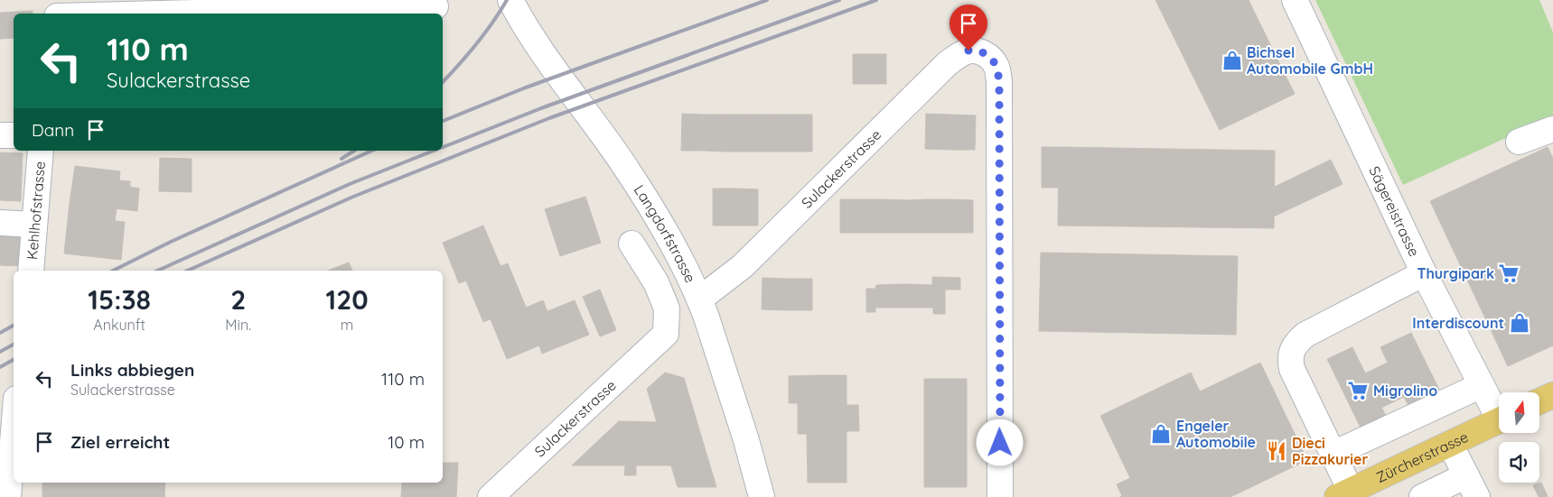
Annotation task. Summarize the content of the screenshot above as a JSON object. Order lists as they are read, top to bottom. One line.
{"streets":{"main road":["Zürcherstrasse"],"street":["Sulackerstrasse","Kehlhofstrasse","Sägereistrasse","Langdorfstrasse"]},"crossings":[["Sulackerstrasse","Langdorfstrasse"]],"places":{"shop":["Bichsel Automobile GmbH","Interdiscount","Engeler Automobile"],"supermarket":["Thurgipark","Migrolino"],"restaurant":["Dieci Pizzakurier"]},"north":"top","page":{"turn":["110 m","Sulackerstrasse"],"then":"Dann","eta":["15:38","Ankunft","2","Min.","120","m"],"list":[{"name":"Links abbiegen","note":"Sulackerstrasse","value":"110 m"},{"name":"Ziel erreicht","value":"10 m"}]}}
